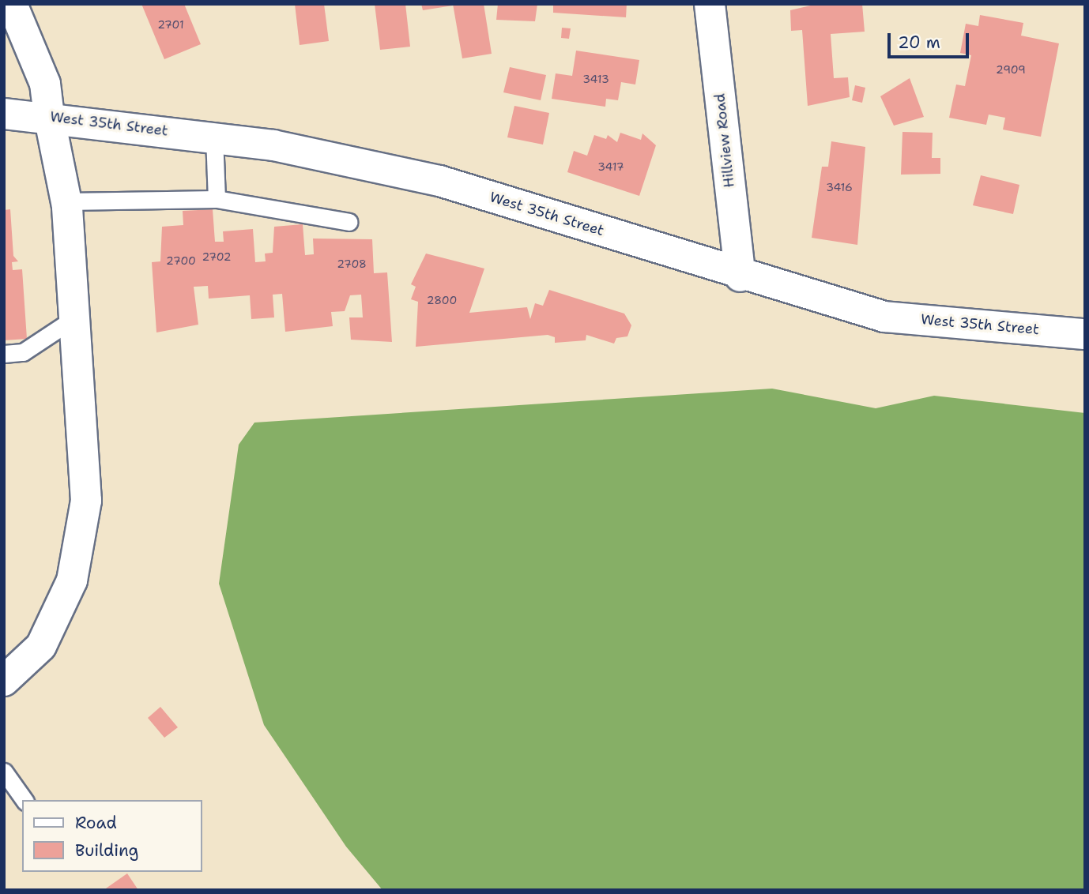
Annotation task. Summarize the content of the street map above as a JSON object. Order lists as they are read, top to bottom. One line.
{"streets":{"street":["West 35th Street","Hillview Road"]},"crossings":[["West 35th Street","Hillview Road"]],"house_numbers":["2701","2909","3413","3417","3416","2702","2700","2708","2800"],"legend":["Road","Building"],"scale_bar":"20 m"}
